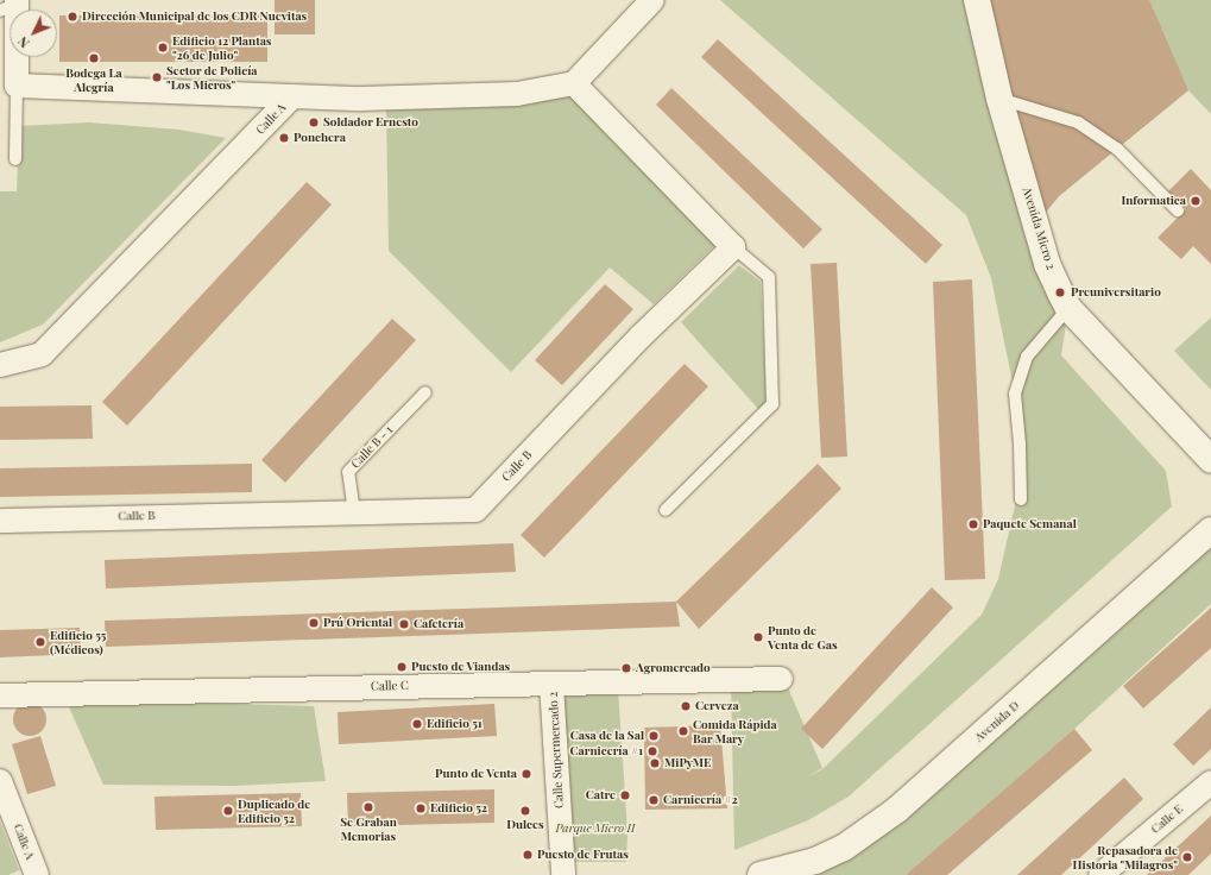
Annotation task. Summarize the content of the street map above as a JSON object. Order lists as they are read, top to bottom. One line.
{"streets":{"street":["Calle A","Avenida Micro 2","Calle B","Calle C","Avenida D","Calle Supermercado 2","Calle E"],"lane":["Calle B - 1"]},"crossings":[["Calle B - 1","Calle B"],["Calle C","Calle Supermercado 2"]],"parks":["Parque Micro II"],"places":["Dirección Municipal de los CDR Nuevitas","Edificio 12 Plantas \"26 de Julio\"","Bodega La Alegría","Sector de Policía \"Los Micros\"","Soldador Ernesto","Ponchera","Informatica","Preuniversitario","Paquete Semanal","Prú Oriental","Cafetería","Punto de Venta de Gas","Edificio 55 (Médicos)","Puesto de Viandas","Agromercado","Cerveza","Edificio 51","Comida Rápida Bar Mary","Casa de la Sal","Carnicería #1","MiPyME","Punto de Venta","Catre","Carnicería #2","Se Graban Memorias","Edificio 52","Duplicado de Edificio 52","Dulces","Puesto de Frutas","Repasadora de Historia \"Milagros\""],"north":"bottom left"}
